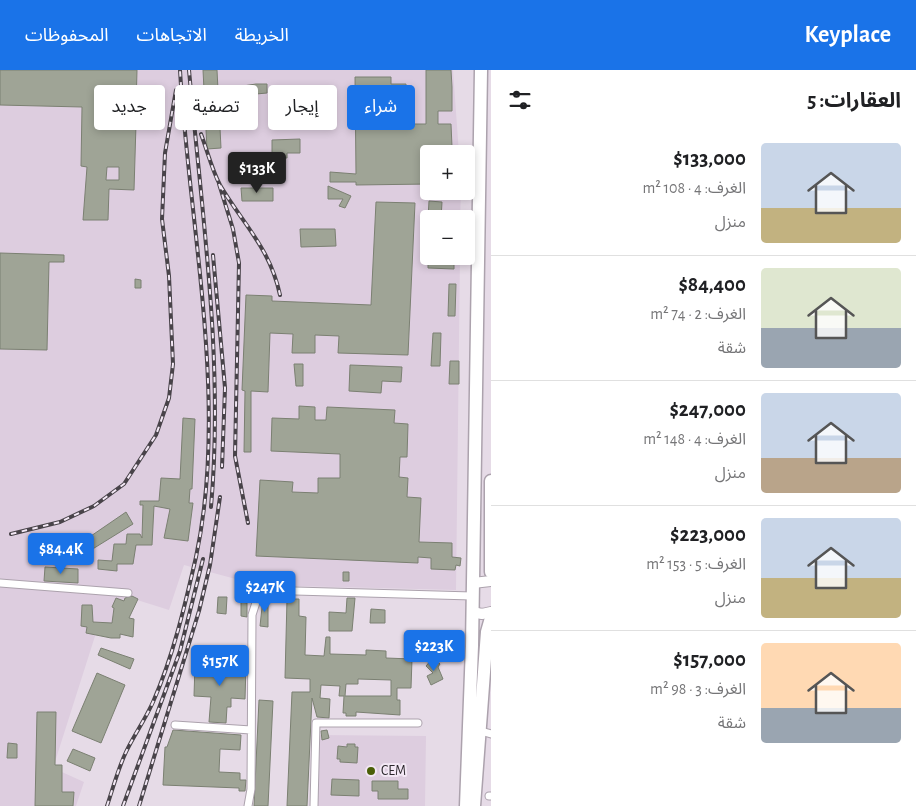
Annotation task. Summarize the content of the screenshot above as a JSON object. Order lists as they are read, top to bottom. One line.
{"places":["CEM"],"page":{"header":"Keyplace","nav":["الخريطة","الاتجاهات","المحفوظات"],"heading":"العقارات: 5","chip":["شراء","إيجار","تصفية","جديد"],"list":[{"name":"$133,000","note":"الغرف: 4 · 108 m² · منزل"},{"name":"$84,400","note":"الغرف: 2 · 74 m² · شقة"},{"name":"$247,000","note":"الغرف: 4 · 148 m² · منزل"},{"name":"$223,000","note":"الغرف: 5 · 153 m² · منزل"},{"name":"$157,000","note":"الغرف: 3 · 98 m² · شقة"}],"map_buttons":["+","−"],"price":["$133K","$84.4K","$247K","$223K","$157K"]}}
